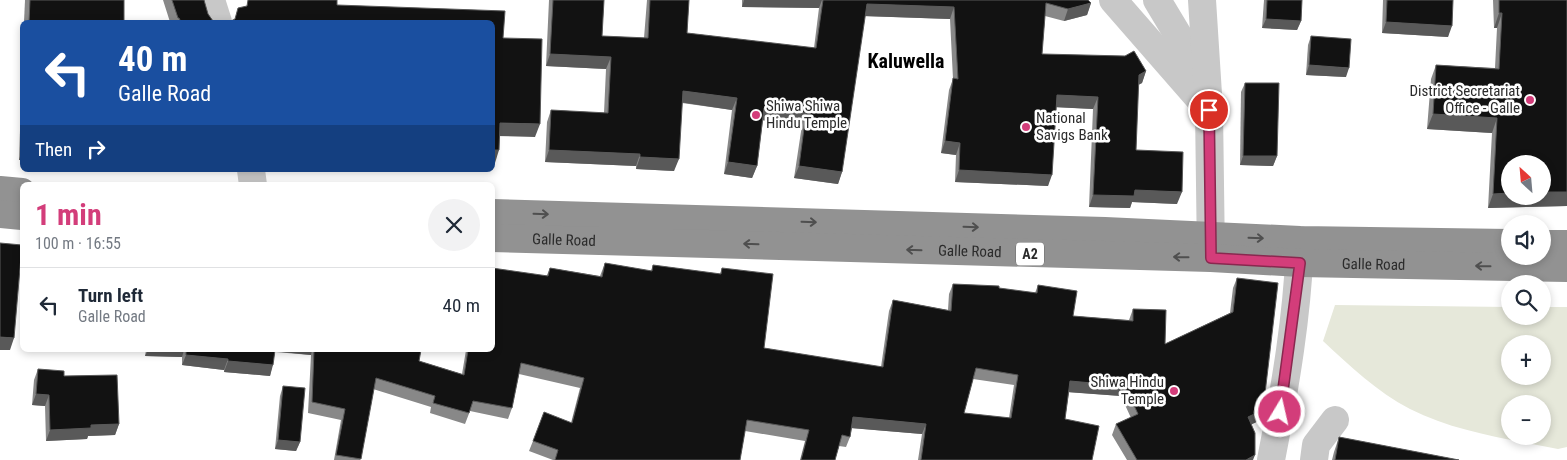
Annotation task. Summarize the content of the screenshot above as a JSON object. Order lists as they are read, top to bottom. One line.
{"streets":{"highway":["Galle Road","A2"]},"districts":["Kaluwella"],"places":["District Secretariat Office - Galle","Shiwa Shiwa Hindu Temple","National Savigs Bank","Shiwa Hindu Temple"],"north":"top left","page":{"turn":["40 m","Galle Road"],"then":"Then","map_buttons":["+","−"],"heading":["1 min","100 m · 16:55"],"list":[{"name":"Turn left","note":"Galle Road","value":"40 m"}]}}
